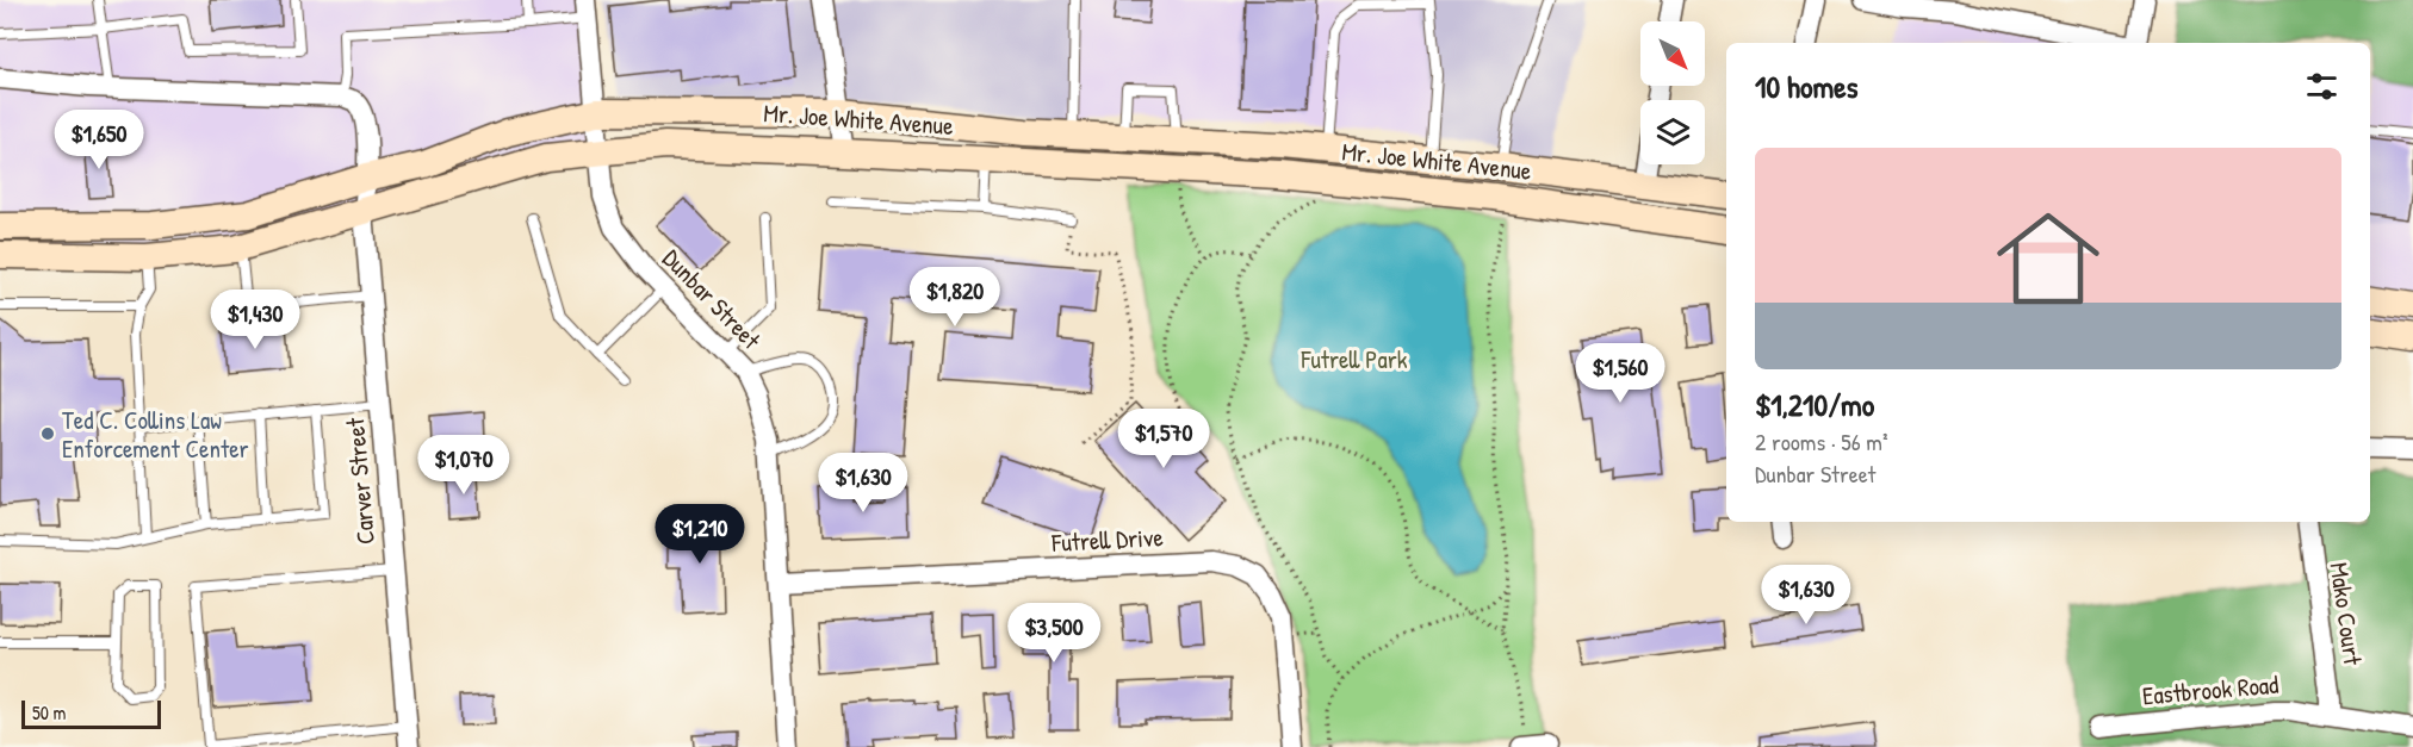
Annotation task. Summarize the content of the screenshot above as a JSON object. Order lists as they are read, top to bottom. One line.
{"streets":{"main road":["Mr. Joe White Avenue"],"street":["Dunbar Street","Carver Street","Futrell Drive","Mako Court","Eastbrook Road"]},"crossings":[["Mr. Joe White Avenue","Dunbar Street"],["Mr. Joe White Avenue","Carver Street"],["Dunbar Street","Futrell Drive"],["Mako Court","Eastbrook Road"]],"parks":["Futrell Park"],"places":["Ted C. Collins Law Enforcement Center"],"scale_bar":"50 m","north":"bottom right","page":{"heading":"10 homes","price":["$1,650","$1,820","$1,430","$1,560","$1,570","$1,070","$1,630","$1,210","$1,630","$3,500"],"list":[{"name":"$1,210/mo","note":"2 rooms · 56 m² · Dunbar Street"}],"scale":"50 m"}}
